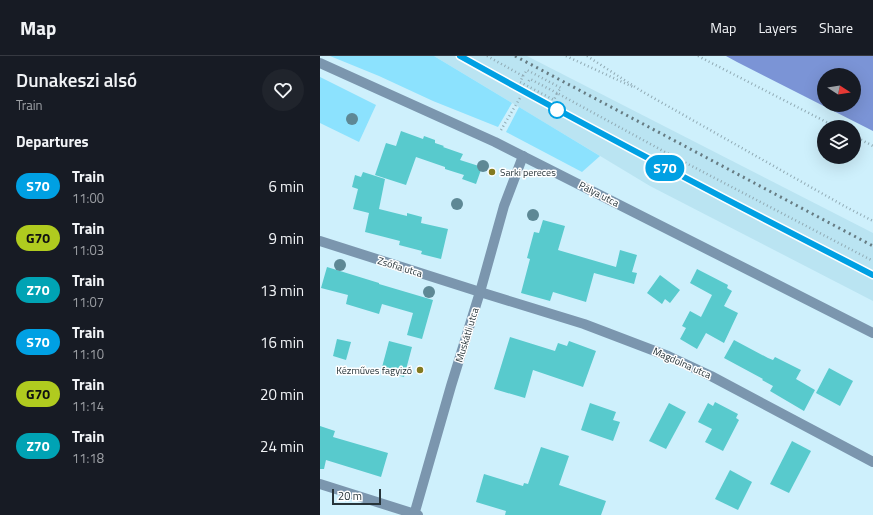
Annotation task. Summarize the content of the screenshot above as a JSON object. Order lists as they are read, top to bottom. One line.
{"streets":{"street":["Pálya utca","Zsófia utca","Muskátli utca","Magdolna utca"]},"crossings":[["Pálya utca","Muskátli utca"],["Zsófia utca","Muskátli utca"],["Zsófia utca","Magdolna utca"],["Muskátli utca","Magdolna utca"]],"places":["Sarki pereces","Kézműves fagyizó"],"scale_bar":"20 m","north":"right","page":{"header":"Map","nav":["Map","Layers","Share"],"heading":[["Dunakeszi alsó","Train"],"Departures"],"on_map":"S70","list":[{"mark":"S70","name":"Train","note":"11:00","value":"6 min"},{"mark":"G70","name":"Train","note":"11:03","value":"9 min"},{"mark":"Z70","name":"Train","note":"11:07","value":"13 min"},{"mark":"S70","name":"Train","note":"11:10","value":"16 min"},{"mark":"G70","name":"Train","note":"11:14","value":"20 min"},{"mark":"Z70","name":"Train","note":"11:18","value":"24 min"}],"scale":"20 m"}}
